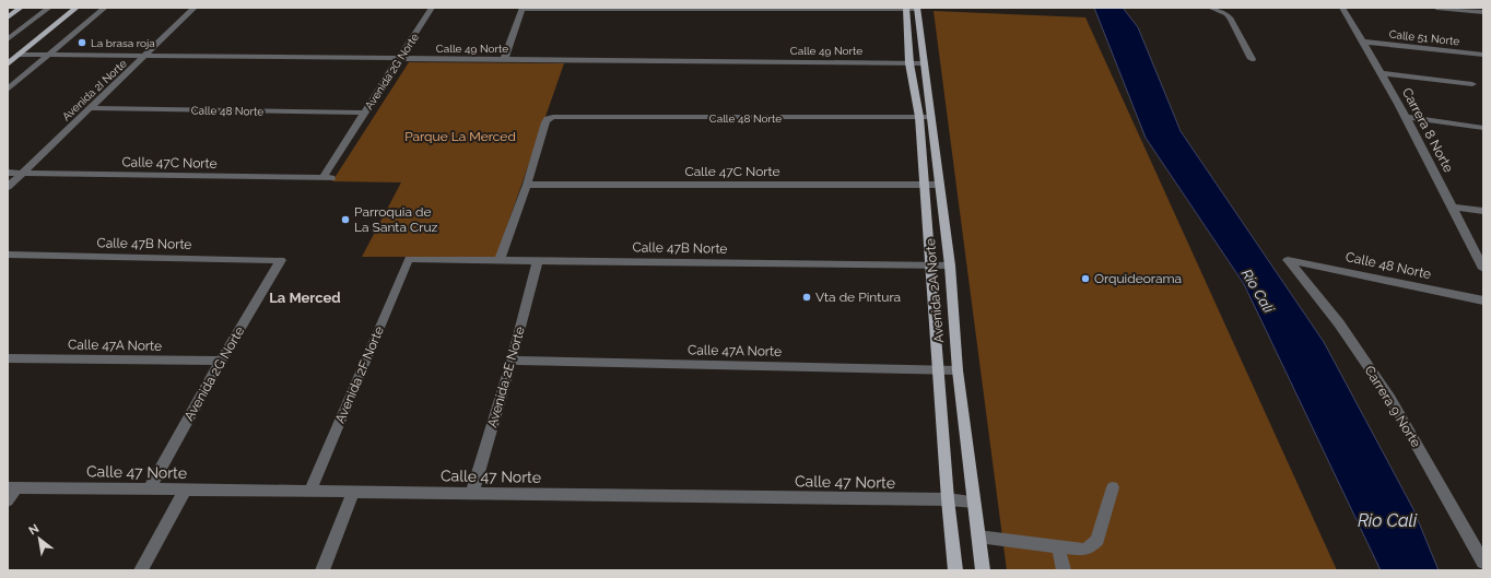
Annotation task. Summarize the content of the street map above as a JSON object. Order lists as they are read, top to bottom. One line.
{"streets":{"main road":["Avenida 2A Norte"],"street":["Calle 51 Norte","Calle 49 Norte","Avenida 2G Norte","Avenida 2I Norte","Calle 48 Norte","Carrera 8 Norte","Calle 47C Norte","Calle 47B Norte","Calle 47A Norte","Avenida 2F Norte","Avenida 2E Norte","Carrera 9 Norte","Calle 47 Norte"]},"crossings":[["Calle 51 Norte","Carrera 8 Norte"],["Calle 49 Norte","Avenida 2G Norte"],["Calle 49 Norte","Avenida 2I Norte"],["Calle 49 Norte","Avenida 2A Norte"],["Avenida 2G Norte","Calle 48 Norte"],["Avenida 2G Norte","Calle 47C Norte"],["Avenida 2G Norte","Calle 47B Norte"],["Avenida 2G Norte","Calle 47A Norte"],["Avenida 2G Norte","Calle 47 Norte"],["Avenida 2I Norte","Calle 48 Norte"],["Avenida 2I Norte","Calle 47C Norte"],["Calle 48 Norte","Calle 47C Norte"],["Calle 48 Norte","Avenida 2A Norte"],["Calle 48 Norte","Carrera 9 Norte"],["Calle 47C Norte","Avenida 2A Norte"],["Calle 47B Norte","Avenida 2A Norte"],["Calle 47B Norte","Avenida 2F Norte"],["Calle 47B Norte","Avenida 2E Norte"],["Avenida 2A Norte","Calle 47A Norte"],["Avenida 2A Norte","Calle 47 Norte"],["Calle 47A Norte","Avenida 2E Norte"],["Avenida 2F Norte","Calle 47 Norte"],["Avenida 2E Norte","Calle 47 Norte"]],"districts":["La Merced"],"water":["Río Cali","Rio Cali"],"parks":["Parque La Merced"],"places":["La brasa roja","Parroquia de La Santa Cruz","Orquideorama","Vta de Pintura"],"north":"top left"}
